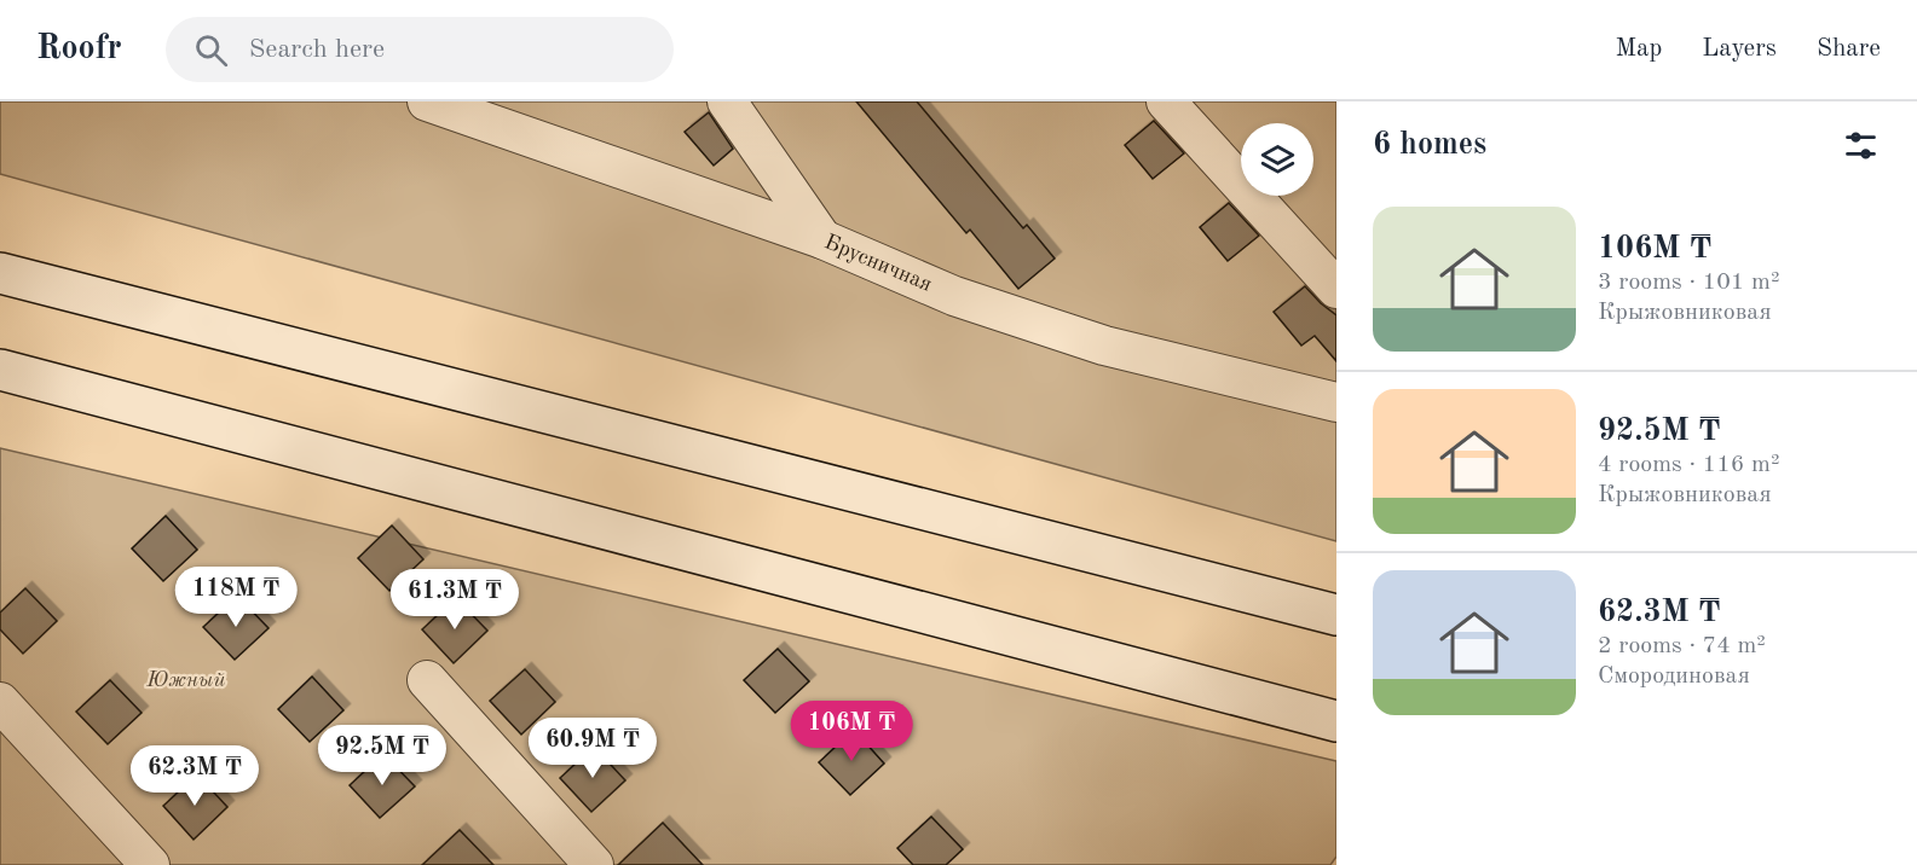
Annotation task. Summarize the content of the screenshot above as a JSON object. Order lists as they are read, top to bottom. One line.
{"streets":{"street":["Брусничная"]},"parks":["Южный"],"page":{"header":"Roofr","search":"Search here","nav":["Map","Layers","Share"],"heading":"6 homes","list":[{"name":"106M ₸","note":"3 rooms · 101 m² · Крыжовниковая"},{"name":"92.5M ₸","note":"4 rooms · 116 m² · Крыжовниковая"},{"name":"62.3M ₸","note":"2 rooms · 74 m² · Смородиновая"}],"price":["118M ₸","61.3M ₸","106M ₸","60.9M ₸","92.5M ₸","62.3M ₸"]}}
